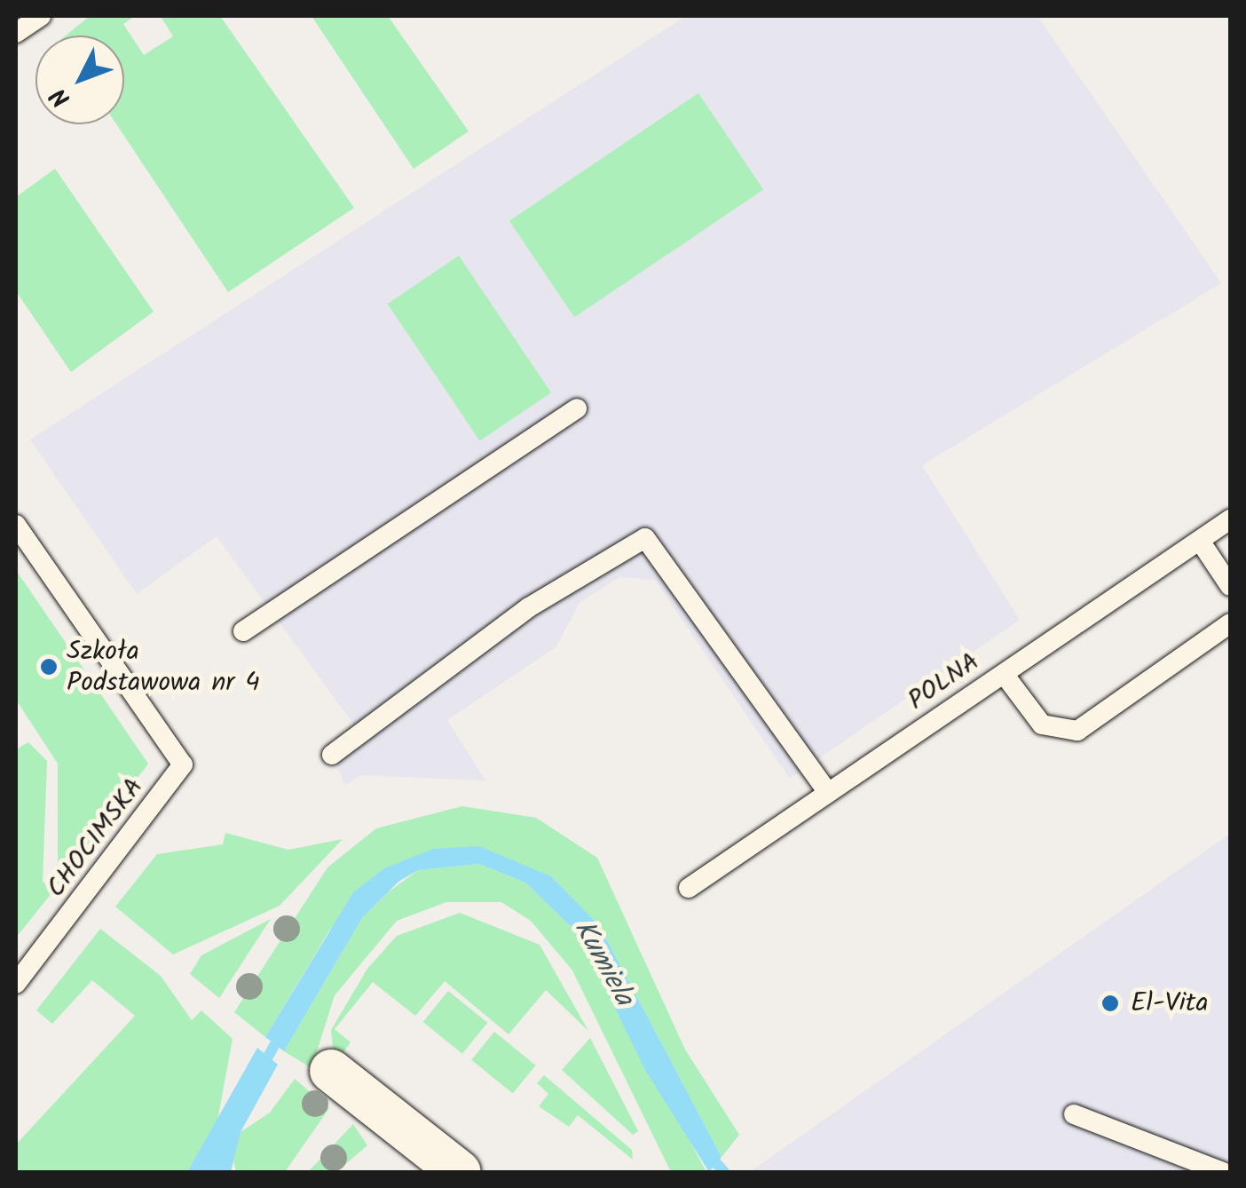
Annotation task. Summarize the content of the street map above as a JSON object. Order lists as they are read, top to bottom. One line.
{"streets":{"lane":["POLNA","CHOCIMSKA"]},"water":["Kumiela"],"places":["Szkoła Podstawowa nr 4","El-Vita"],"north":"bottom left"}
